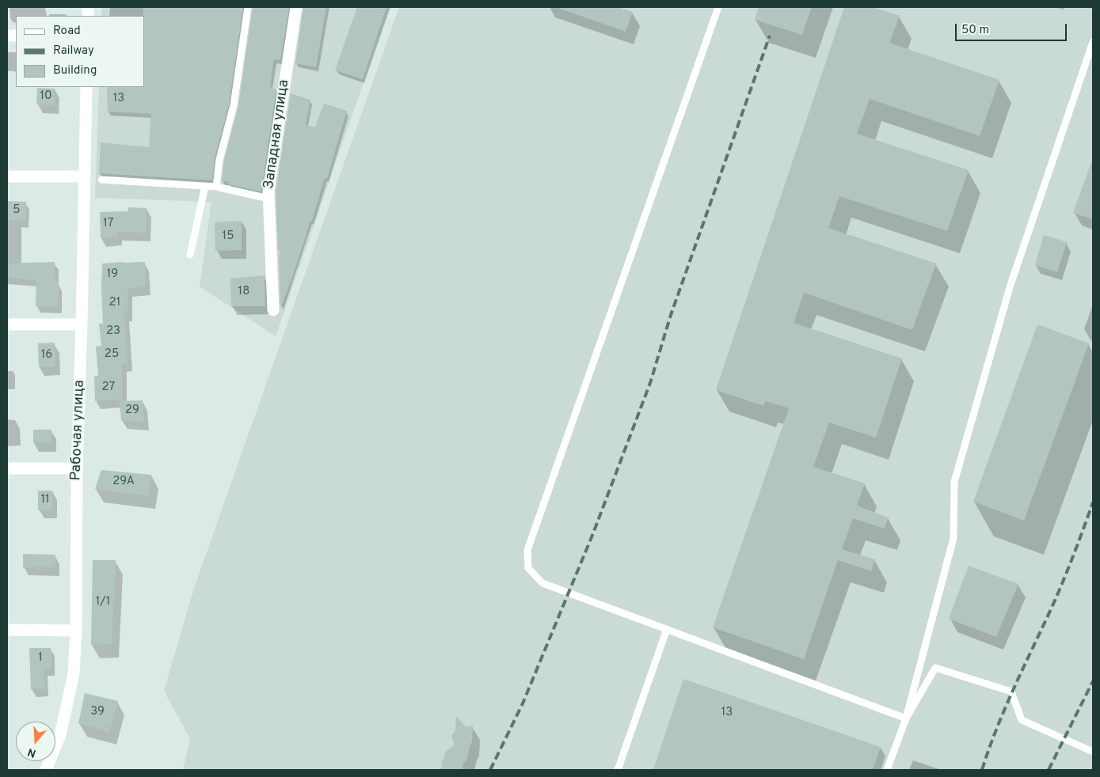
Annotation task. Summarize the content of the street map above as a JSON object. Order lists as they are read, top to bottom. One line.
{"streets":{"street":["Западная улица","Рабочая улица"]},"house_numbers":["10","13","5","17","15","19","18","21","23","25","16","27","29","29А","11","1/1","1","39","13"],"legend":["Road","Railway","Building"],"scale_bar":"50 m","north":"bottom"}
